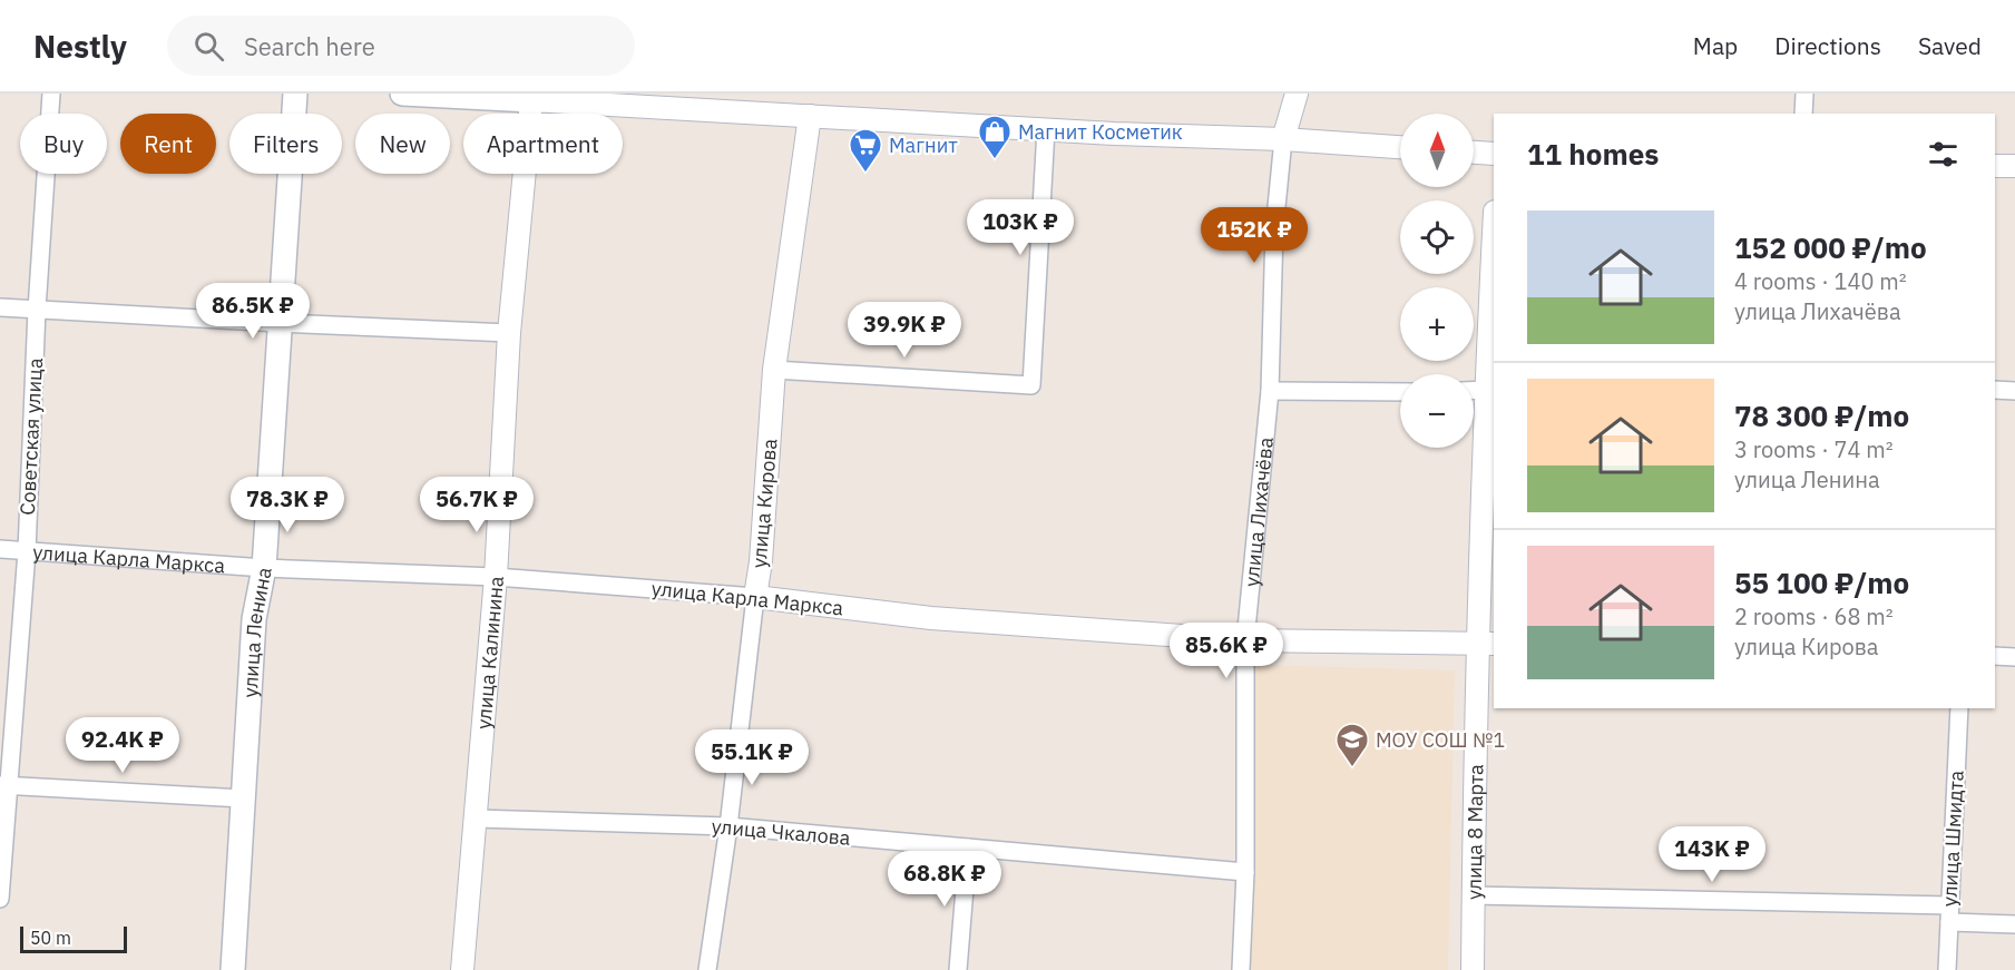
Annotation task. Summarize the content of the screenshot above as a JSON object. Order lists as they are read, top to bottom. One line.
{"streets":{"main road":["улица Ленина"],"street":["Советская улица","улица Кирова","улица Лихачёва","улица Карла Маркса","улица Калинина","улица 8 Марта","улица Чкалова","улица Шмидта"]},"crossings":[["Советская улица","улица Карла Маркса"],["улица Кирова","улица Карла Маркса"],["улица Кирова","улица Чкалова"],["улица Лихачёва","улица Карла Маркса"],["улица Лихачёва","улица Чкалова"],["улица Карла Маркса","улица Ленина"],["улица Карла Маркса","улица Калинина"],["улица Карла Маркса","улица 8 Марта"],["улица Калинина","улица Чкалова"]],"places":{"shop":["Магнит Косметик"],"supermarket":["Магнит"],"school or university":["МОУ СОШ №1"]},"scale_bar":"50 m","north":"top","page":{"header":"Nestly","search":"Search here","nav":["Map","Directions","Saved"],"map_buttons":["+","−"],"chip":["Buy","Rent","Filters","New","Apartment"],"heading":"11 homes","list":[{"name":"152 000 ₽/mo","note":"4 rooms · 140 m² · улица Лихачёва"},{"name":"78 300 ₽/mo","note":"3 rooms · 74 m² · улица Ленина"},{"name":"55 100 ₽/mo","note":"2 rooms · 68 m² · улица Кирова"}],"price":["103K ₽","152K ₽","86.5K ₽","39.9K ₽","78.3K ₽","56.7K ₽","85.6K ₽","92.4K ₽","55.1K ₽","143K ₽","68.8K ₽"],"scale":"50 m"}}
